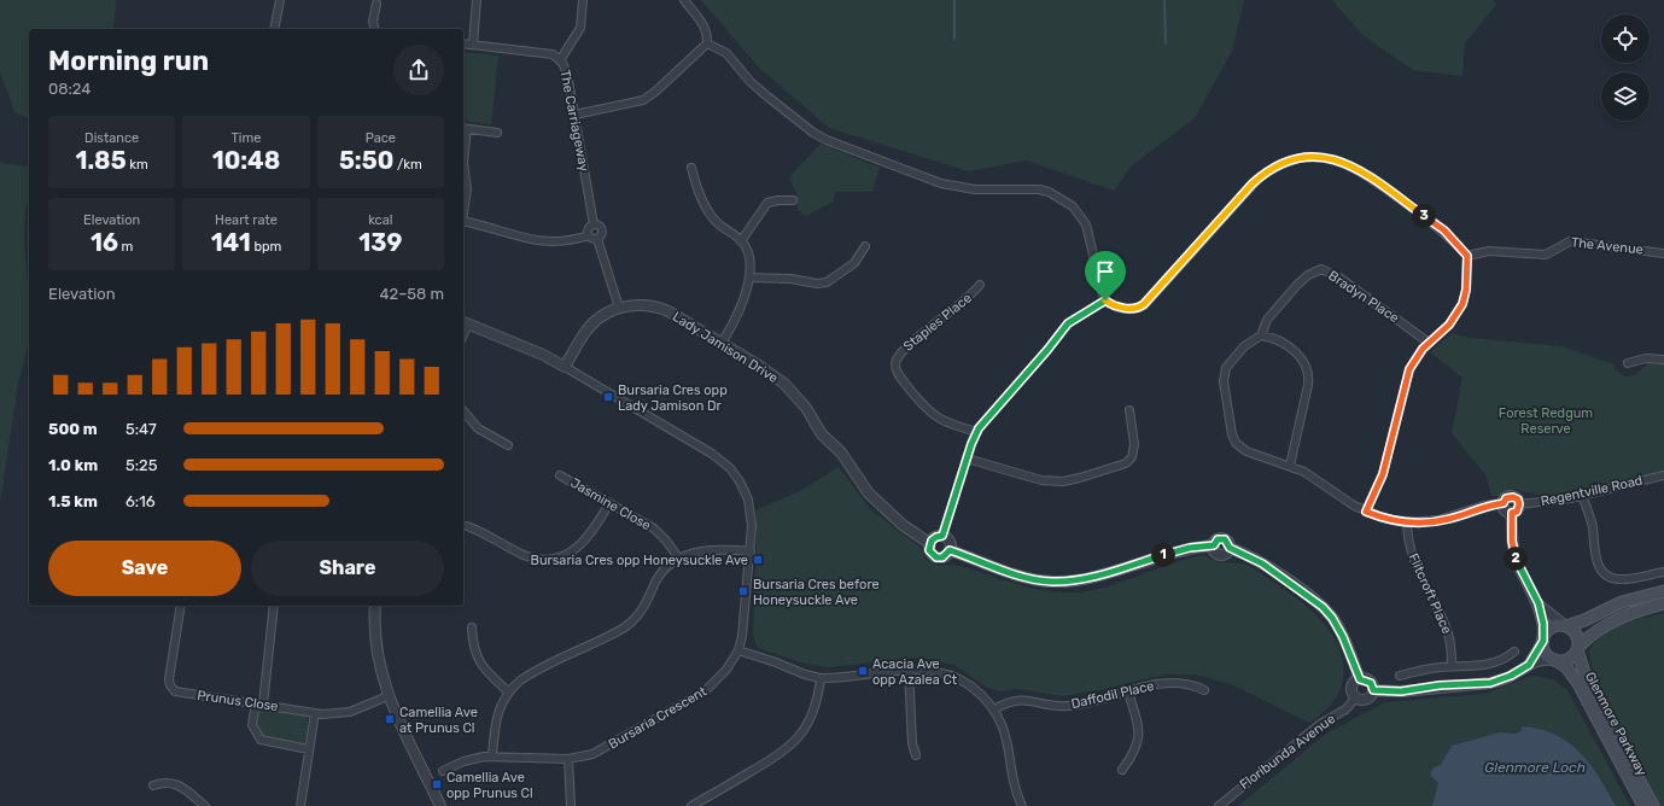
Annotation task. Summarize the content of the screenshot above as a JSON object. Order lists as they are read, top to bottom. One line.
{"streets":{"main road":["Glenmore Parkway"],"street":["The Carriageway","The Avenue","Bradyn Place","Staples Place","Lady Jamison Drive","Regentville Road","Jasmine Close","Flitcroft Place","Daffodil Place","Prunus Close","Bursaria Crescent","Floribunda Avenue"]},"crossings":[["Lady Jamison Drive","Bursaria Crescent"]],"water":["Glenmore Loch"],"parks":["Forest Redgum Reserve"],"places":{"transit":["Bursaria Cres opp Lady Jamison Dr","Bursaria Cres opp Honeysuckle Ave","Bursaria Cres before Honeysuckle Ave","Acacia Ave opp Azalea Ct","Camellia Ave at Prunus Cl","Camellia Ave opp Prunus Cl"]},"page":{"heading":["Morning run","08:24"],"stats":[["Distance","1.85 km"],["Time","10:48"],["Pace","5:50 /km"],["Elevation","16 m"],["Heart rate","141 bpm"],["kcal","139"]],"pins":["3","1","2"],"chart":["Elevation","42–58 m"],"list":[{"name":"500 m","note":"5:47"},{"name":"1.0 km","note":"5:25"},{"name":"1.5 km","note":"6:16"}],"buttons":["Save","Share"]}}
